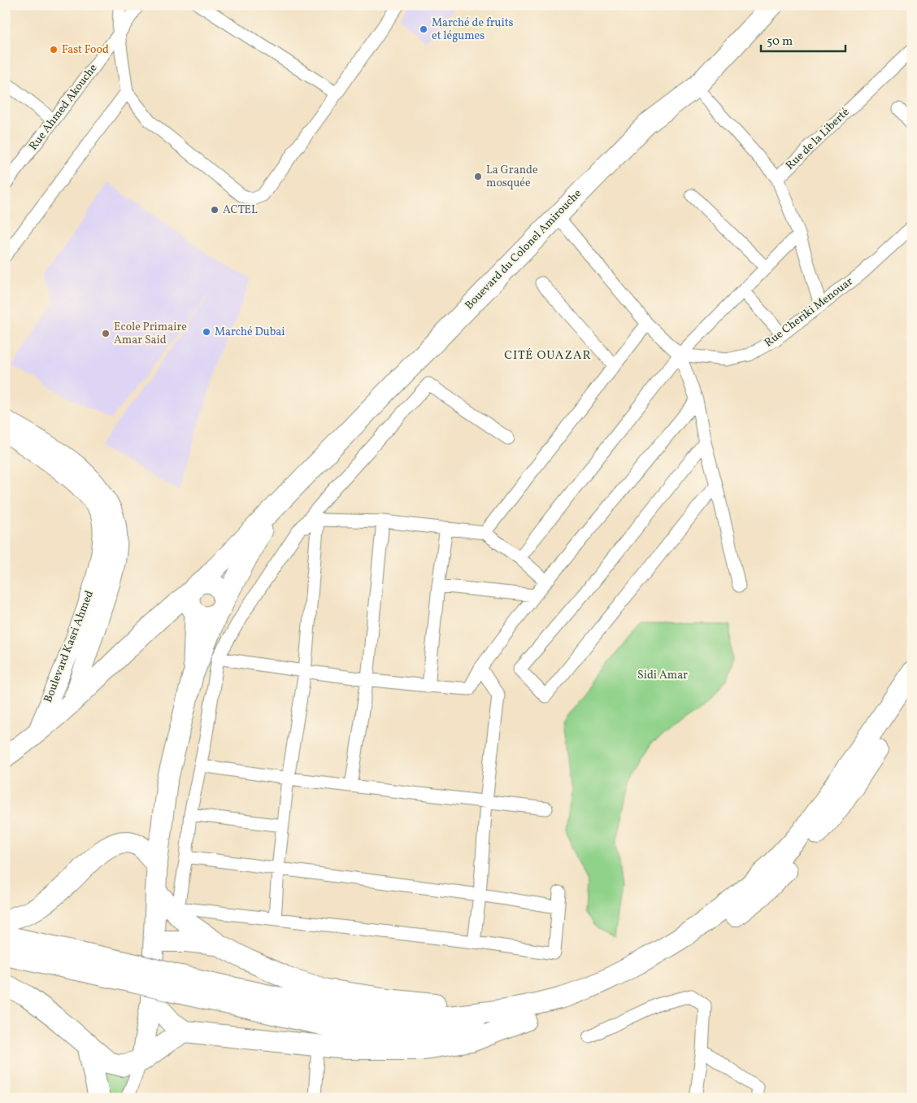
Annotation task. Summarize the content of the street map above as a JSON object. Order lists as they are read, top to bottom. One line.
{"streets":{"main road":["Bouevard du Colonel Amirouche","Boulevard Kasri Ahmed"],"street":["Rue Ahmed Akouche","Rue de la Liberté","Rue Cheriki Menouar"]},"crossings":[["Rue de la Liberté","Bouevard du Colonel Amirouche"],["Bouevard du Colonel Amirouche","Boulevard Kasri Ahmed"]],"districts":["CITÉ OUAZAR"],"parks":["Sidi Amar"],"places":["Marché de fruits et légumes","Fast Food","La Grande mosquée","ACTEL","Marché Dubai","Ecole Primaire Amar Said"],"scale_bar":"50 m"}
